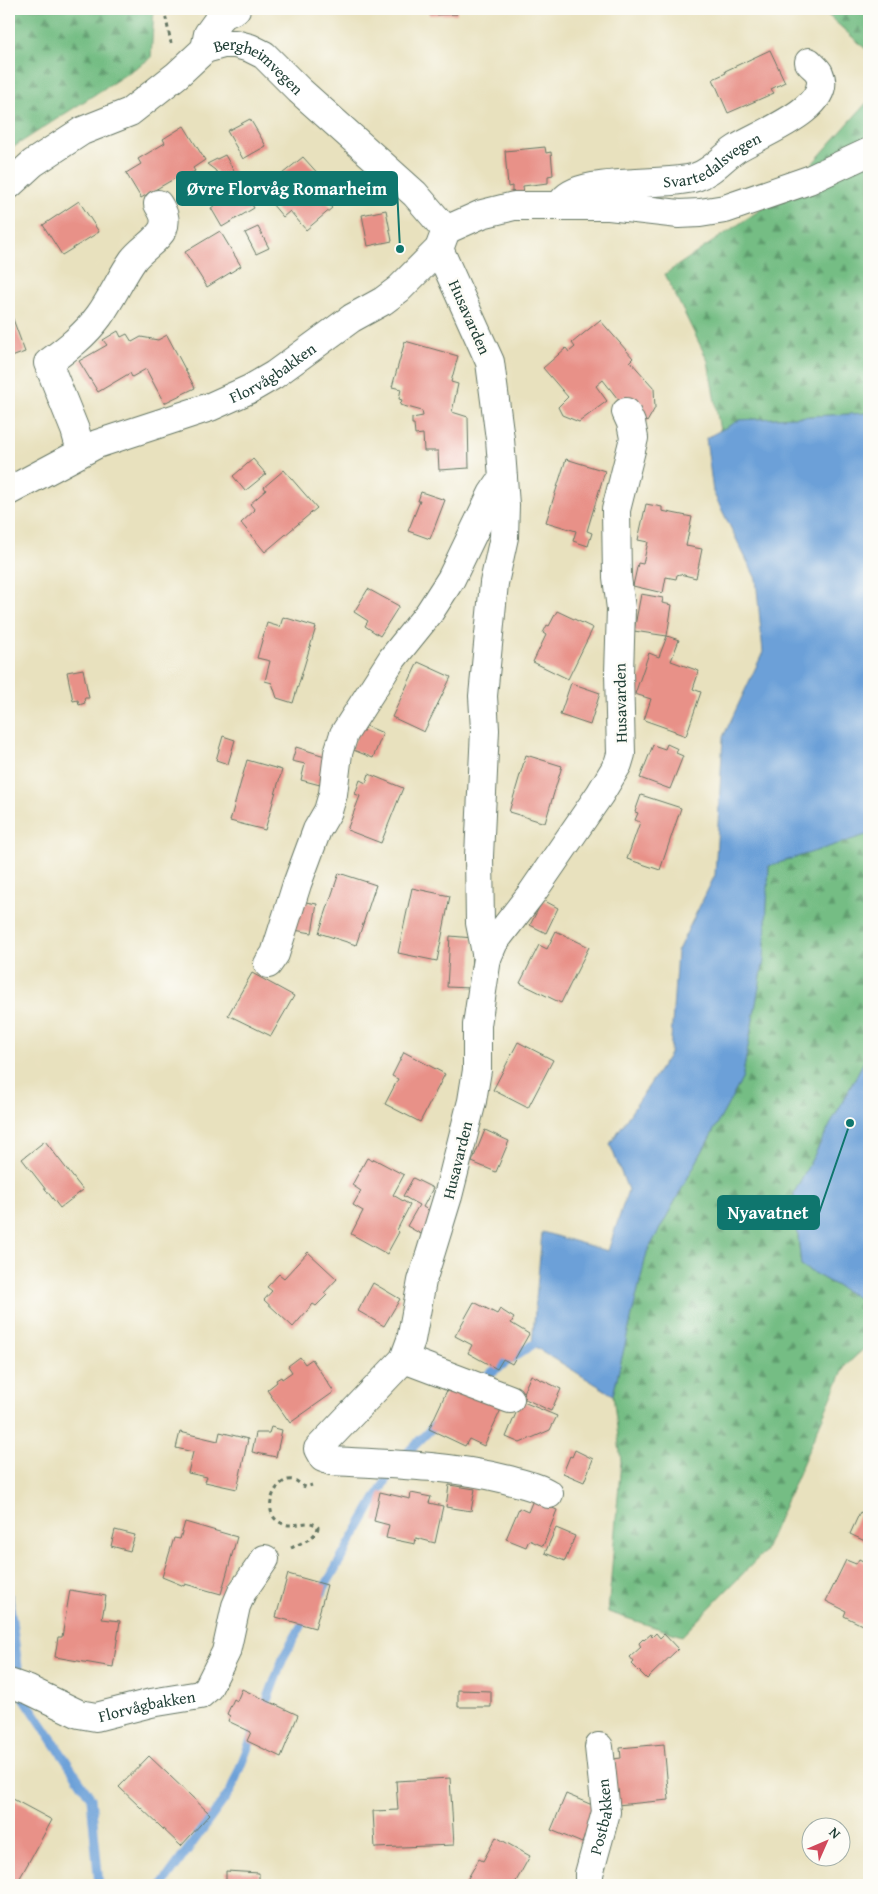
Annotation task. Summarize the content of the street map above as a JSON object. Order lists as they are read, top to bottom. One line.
{"streets":{"street":["Bergheimvegen","Svartedalsvegen","Husavarden","Florvågbakken","Postbakken"]},"crossings":[["Bergheimvegen","Svartedalsvegen"],["Bergheimvegen","Husavarden"],["Bergheimvegen","Florvågbakken"],["Svartedalsvegen","Husavarden"],["Svartedalsvegen","Florvågbakken"],["Husavarden","Florvågbakken"]],"places":["Øvre Florvåg Romarheim","Nyavatnet"],"north":"top right"}
